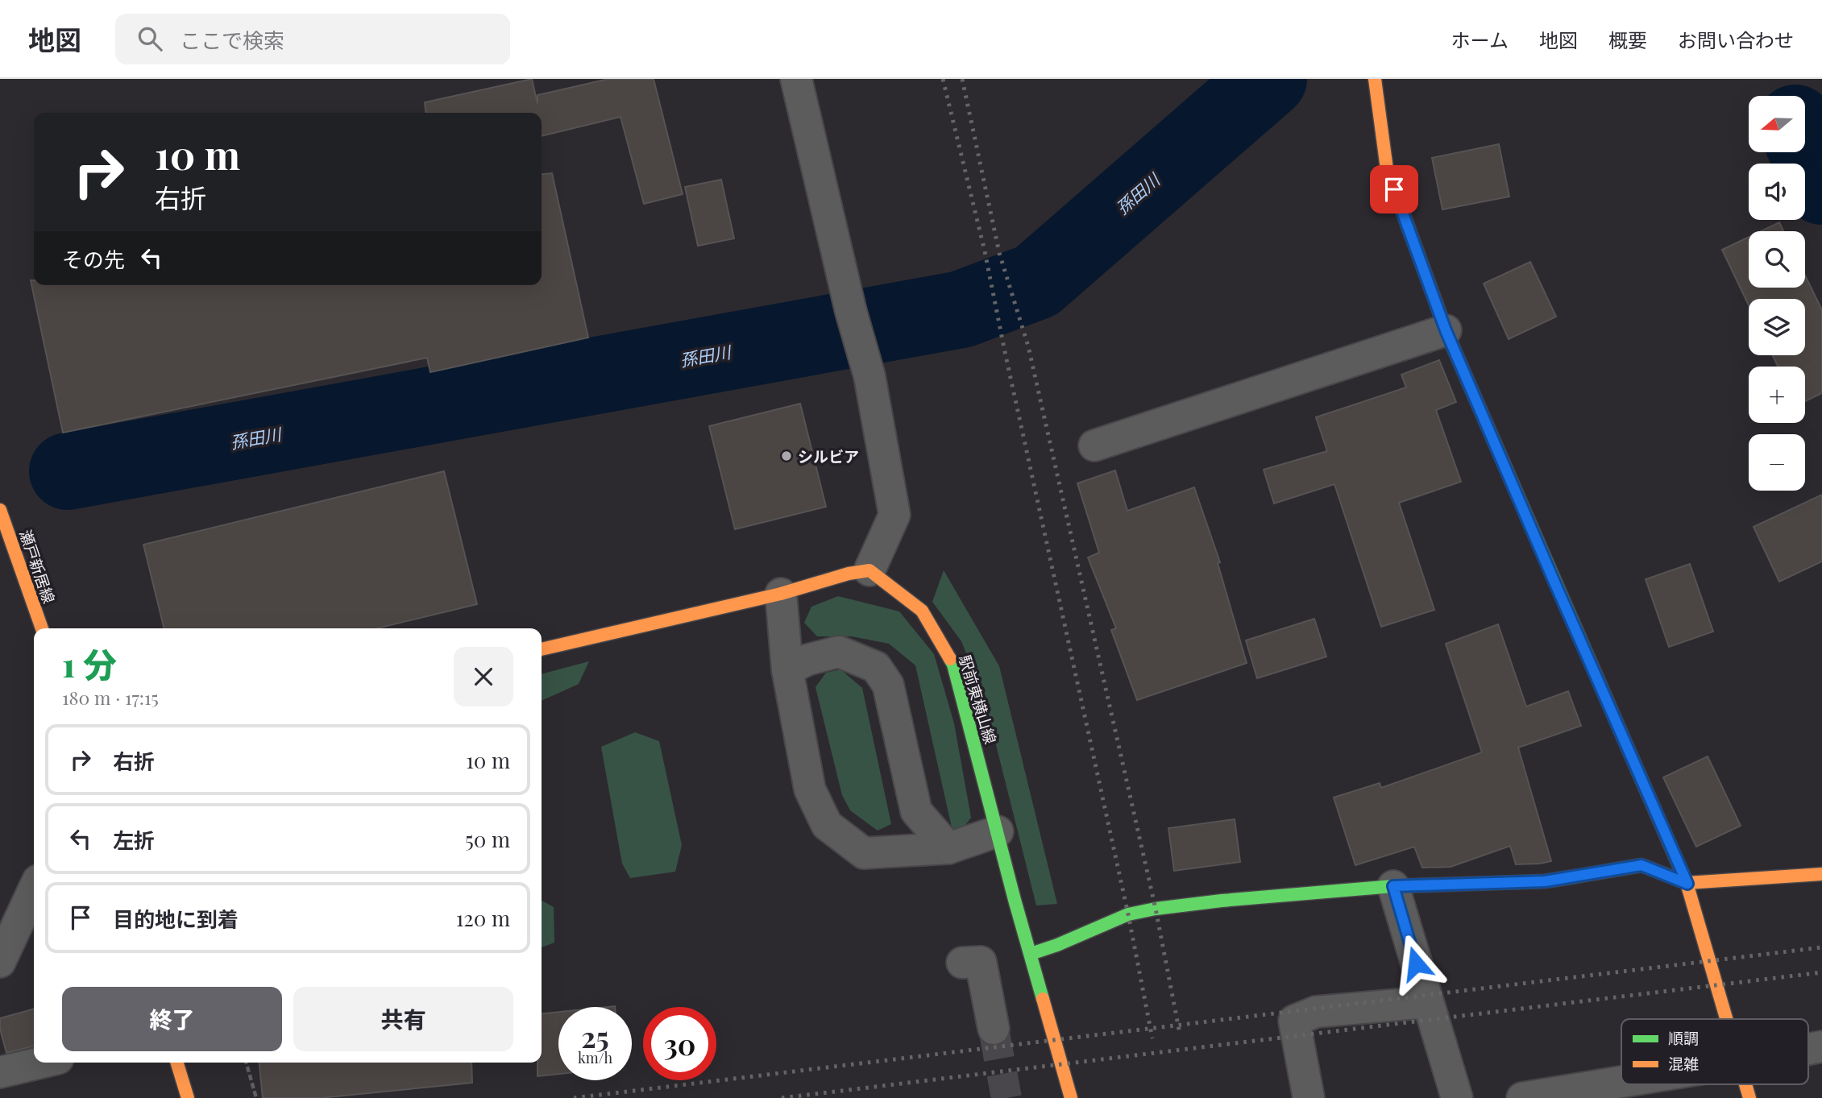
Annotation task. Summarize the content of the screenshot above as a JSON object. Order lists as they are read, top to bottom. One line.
{"streets":{"street":["瀬戸新居線","駅前東横山線"]},"water":["孫田川"],"places":["シルビア"],"legend":["順調","混雑"],"north":"left","page":{"header":"地図","search":"ここで検索","nav":["ホーム","地図","概要","お問い合わせ"],"map_buttons":["+","−"],"turn":["10 m","右折"],"then":"その先","heading":["1 分","180 m · 17:15"],"list":[{"name":"右折","value":"10 m"},{"name":"左折","value":"50 m"},{"name":"目的地に到着","value":"120 m"}],"buttons":["終了","共有"],"speed":"25 km/h","limit":"30"}}
